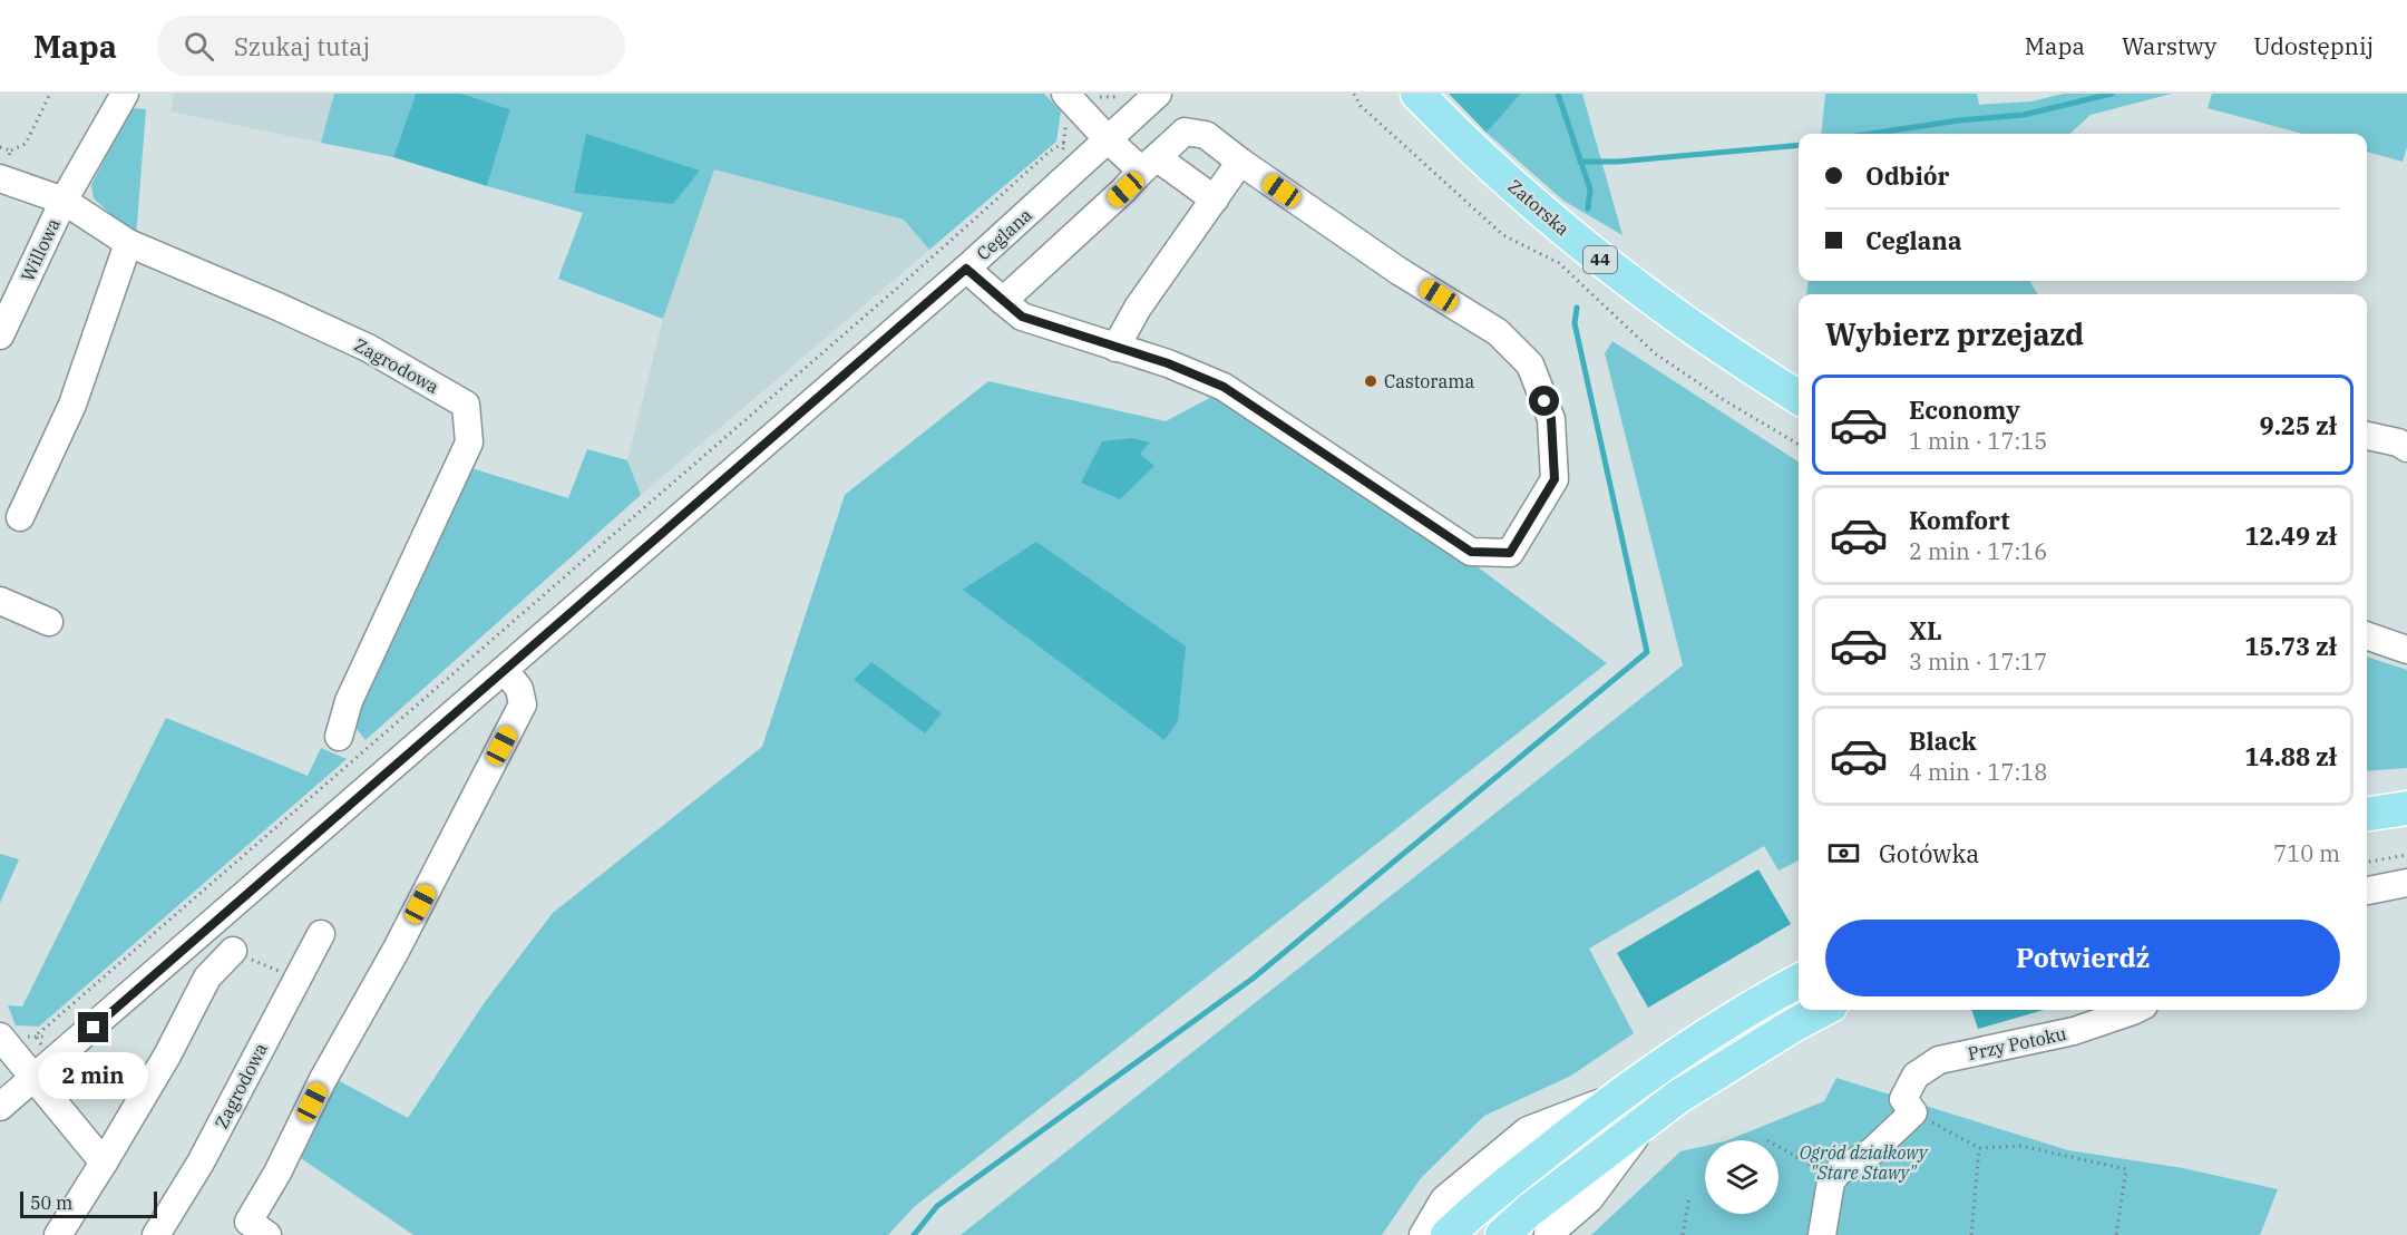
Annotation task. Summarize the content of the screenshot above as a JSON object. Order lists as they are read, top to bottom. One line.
{"streets":{"main road":["Zatorska","44"],"street":["Ceglana","Willowa","Zagrodowa","Przy Potoku"]},"crossings":[["Willowa","Zagrodowa"]],"parks":["Ogród działkowy \"Stare Stawy\""],"places":["Castorama"],"scale_bar":"50 m","page":{"header":"Mapa","search":"Szukaj tutaj","nav":["Mapa","Warstwy","Udostępnij"],"banner":["Odbiór","Ceglana"],"heading":"Wybierz przejazd","list":[{"name":"Economy","note":"1 min · 17:15","value":"9.25 zł"},{"name":"Komfort","note":"2 min · 17:16","value":"12.49 zł"},{"name":"XL","note":"3 min · 17:17","value":"15.73 zł"},{"name":"Black","note":"4 min · 17:18","value":"14.88 zł"}],"pay":["Gotówka","710 m"],"buttons":"Potwierdź","bubble":"2 min","scale":"50 m"}}
